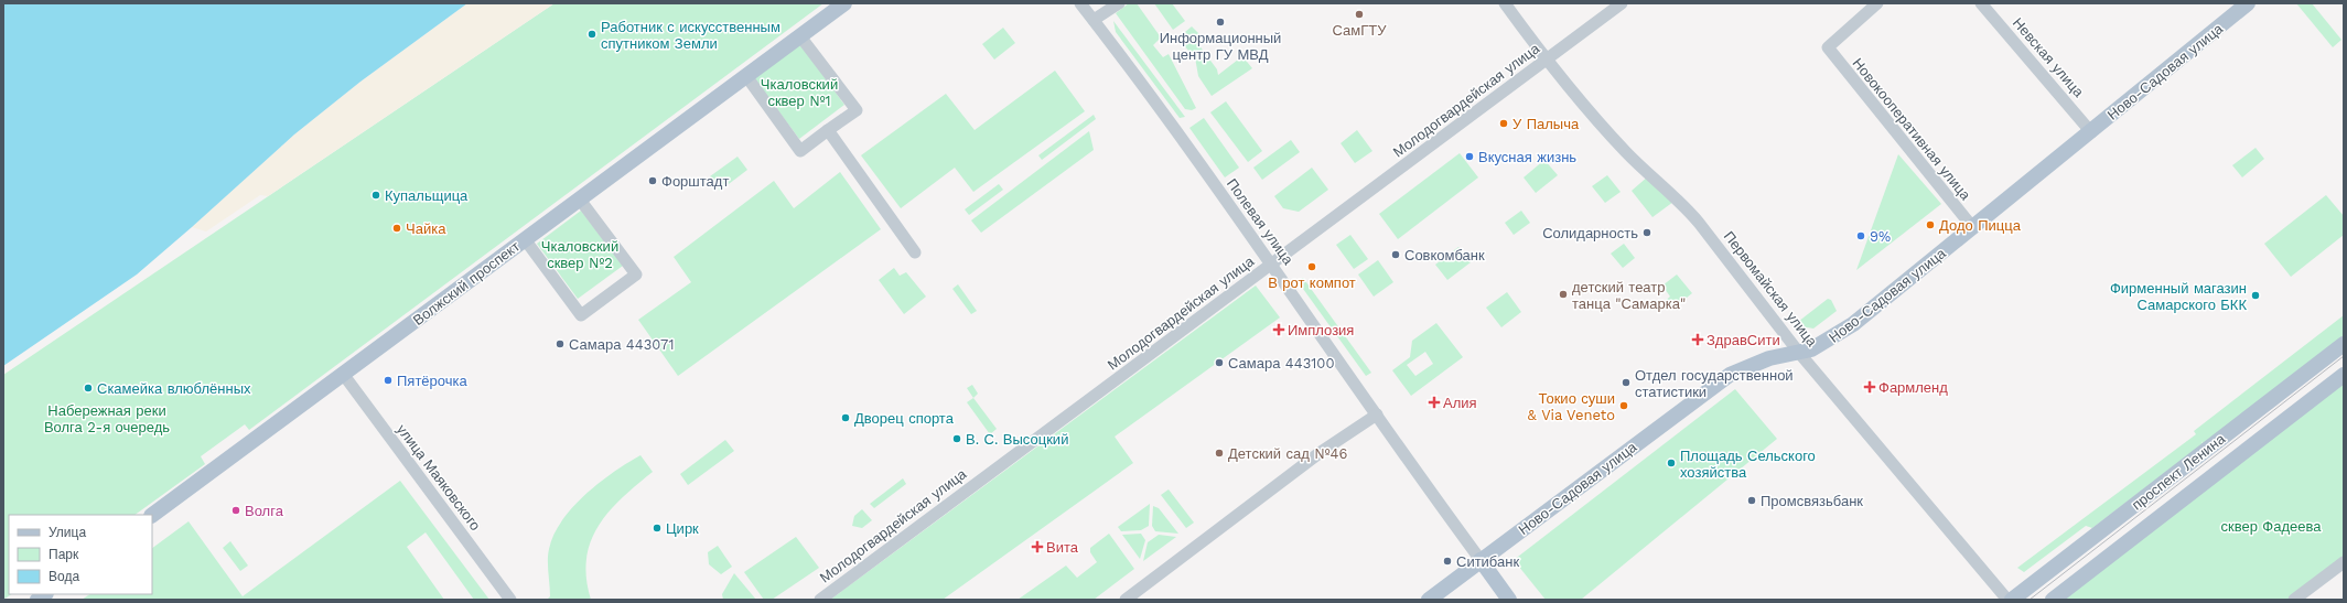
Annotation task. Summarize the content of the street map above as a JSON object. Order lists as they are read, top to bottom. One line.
{"streets":{"main road":["Ново-Садовая улица","Волжский проспект","проспект Ленина"],"street":["Невская улица","Молодогвардейская улица","Новокооперативная улица","Полевая улица","Первомайская улица","улица Маяковского"]},"crossings":[["Невская улица","Ново-Садовая улица"],["Ново-Садовая улица","Новокооперативная улица"],["Ново-Садовая улица","Полевая улица"],["Ново-Садовая улица","Первомайская улица"],["Молодогвардейская улица","Полевая улица"],["Молодогвардейская улица","Первомайская улица"],["Волжский проспект","улица Маяковского"]],"parks":["Чкаловский сквер №1","Чкаловский сквер №2","Набережная реки Волга 2-я очередь","сквер Фадеева"],"places":{"other":["СамГТУ","Информационный центр ГУ МВД","Работник с искусственным спутником Земли","У Палыча","Вкусная жизнь","Форштадт","Купальщица","Додо Пицца","Чайка","Солидарность","9%","Совкомбанк","В рот компот","детский театр танца \"Самарка\"","Фирменный магазин Самарского БКК","Самара 443071","Самара 443100","Пятёрочка","Отдел государственной статистики","Скамейка влюблённых","Токио суши & Via Veneto","Дворец спорта","В. С. Высоцкий","Детский сад №46","Площадь Сельского хозяйства","Промсвязьбанк","Волга","Цирк","Ситибанк"],"health":["Имплозия","ЗдравСити","Фармленд","Алия","Вита"]},"legend":["Улица","Парк","Вода"]}
